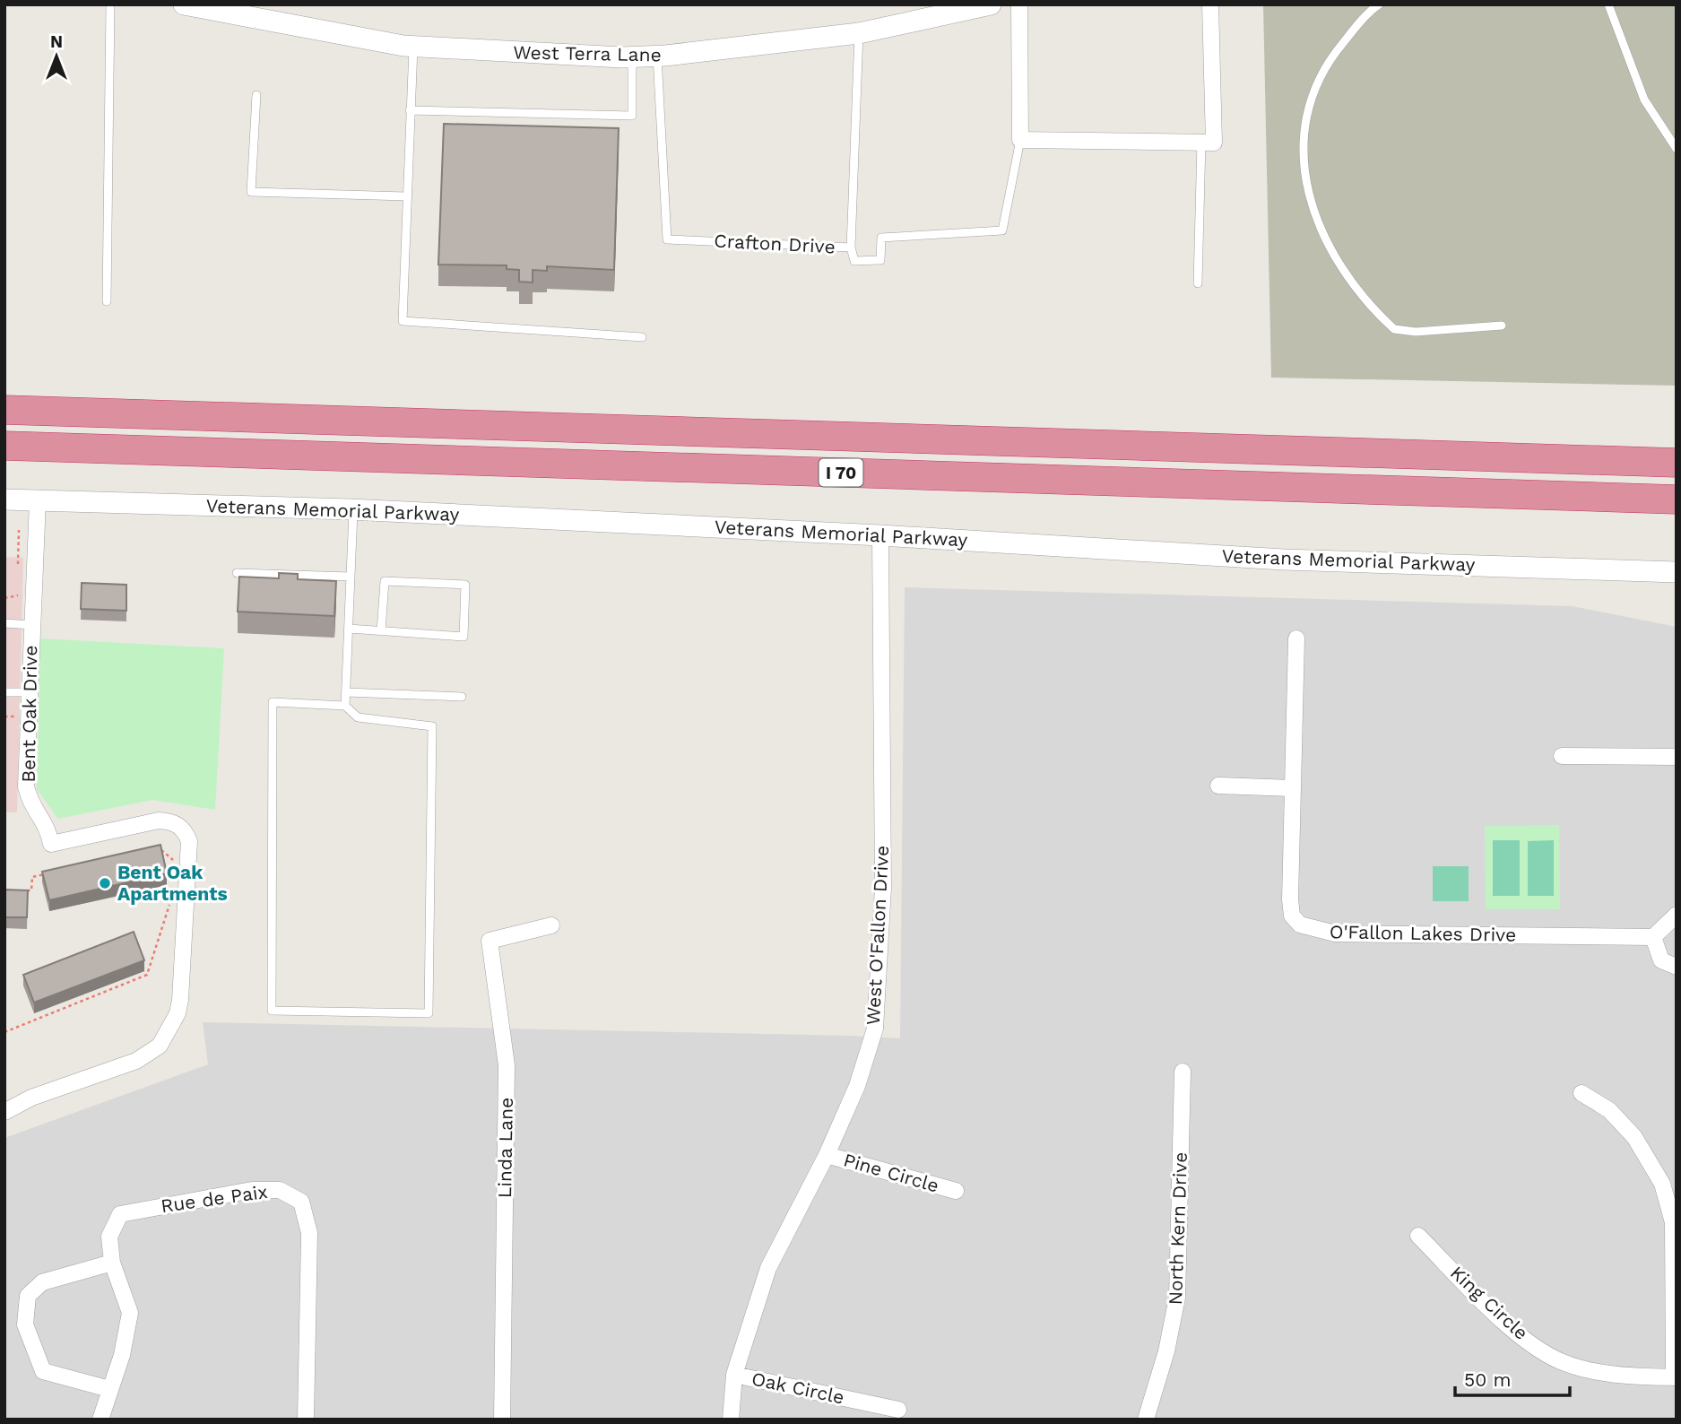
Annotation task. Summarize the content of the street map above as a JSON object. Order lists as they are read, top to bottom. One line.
{"streets":{"highway":["I 70"],"street":["West Terra Lane","Veterans Memorial Parkway","Bent Oak Drive","O'Fallon Lakes Drive","West O'Fallon Drive","Linda Lane","Pine Circle","Rue de Paix","North Kern Drive","King Circle","Oak Circle"],"lane":["Crafton Drive"]},"crossings":[["West Terra Lane","Crafton Drive"],["Veterans Memorial Parkway","Bent Oak Drive"],["Veterans Memorial Parkway","West O'Fallon Drive"],["West O'Fallon Drive","Pine Circle"],["West O'Fallon Drive","Oak Circle"]],"places":["Bent Oak Apartments"],"scale_bar":"50 m","north":"top"}
